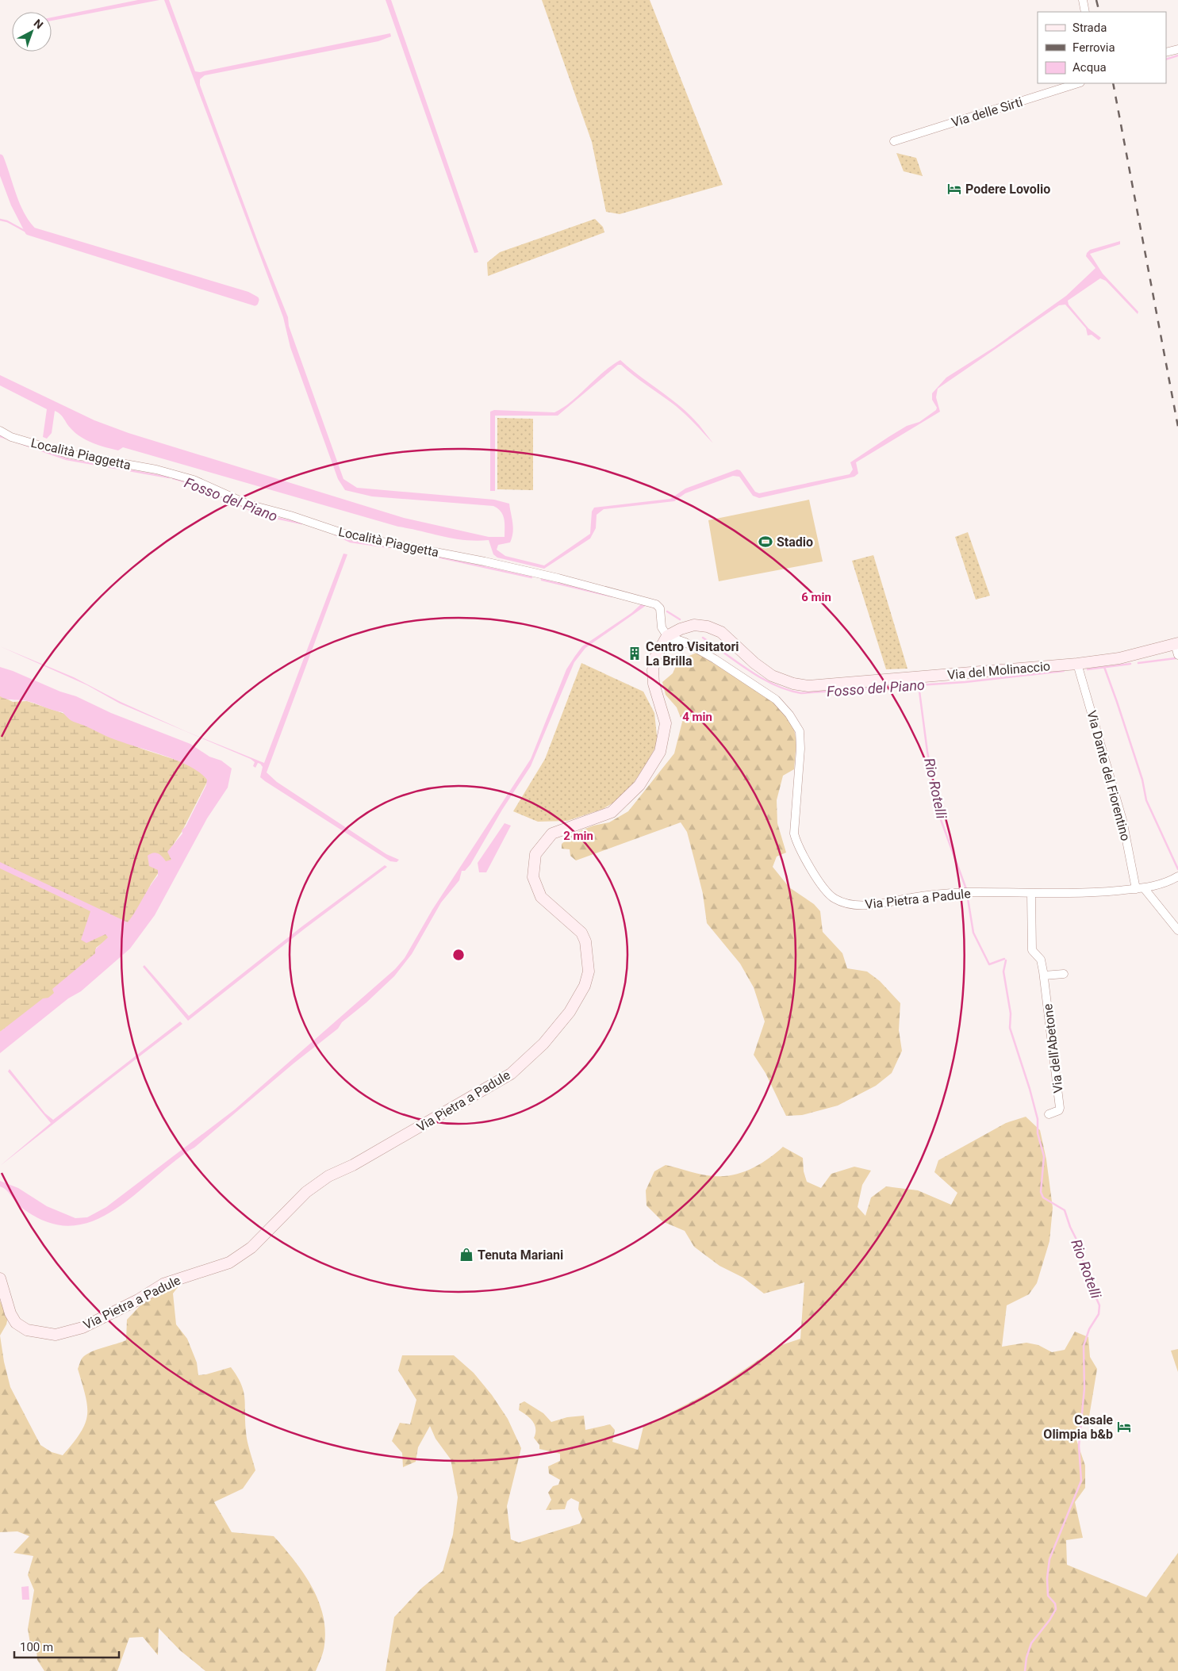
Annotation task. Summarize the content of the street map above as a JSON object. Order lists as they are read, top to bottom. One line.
{"streets":{"street":["Via delle Sirti","Località Piaggetta","Via del Molinaccio","Via Dante del Fiorentino","Via Pietra a Padule","Via dell'Abetone"]},"crossings":[["Località Piaggetta","Via del Molinaccio"],["Località Piaggetta","Via Pietra a Padule"],["Via del Molinaccio","Via Dante del Fiorentino"],["Via del Molinaccio","Via Pietra a Padule"],["Via Dante del Fiorentino","Via Pietra a Padule"],["Via Pietra a Padule","Via dell'Abetone"]],"water":["Fosso del Piano","Rio Rotelli"],"places":{"hotel":["Podere Lovolio","Casale Olimpia b&b"],"sports":["Stadio"],"building":["Centro Visitatori La Brilla"],"shop":["Tenuta Mariani"]},"legend":["Strada","Ferrovia","Acqua"],"scale_bar":"100 m","north":"top right","rings":["6 min","4 min","2 min"]}
